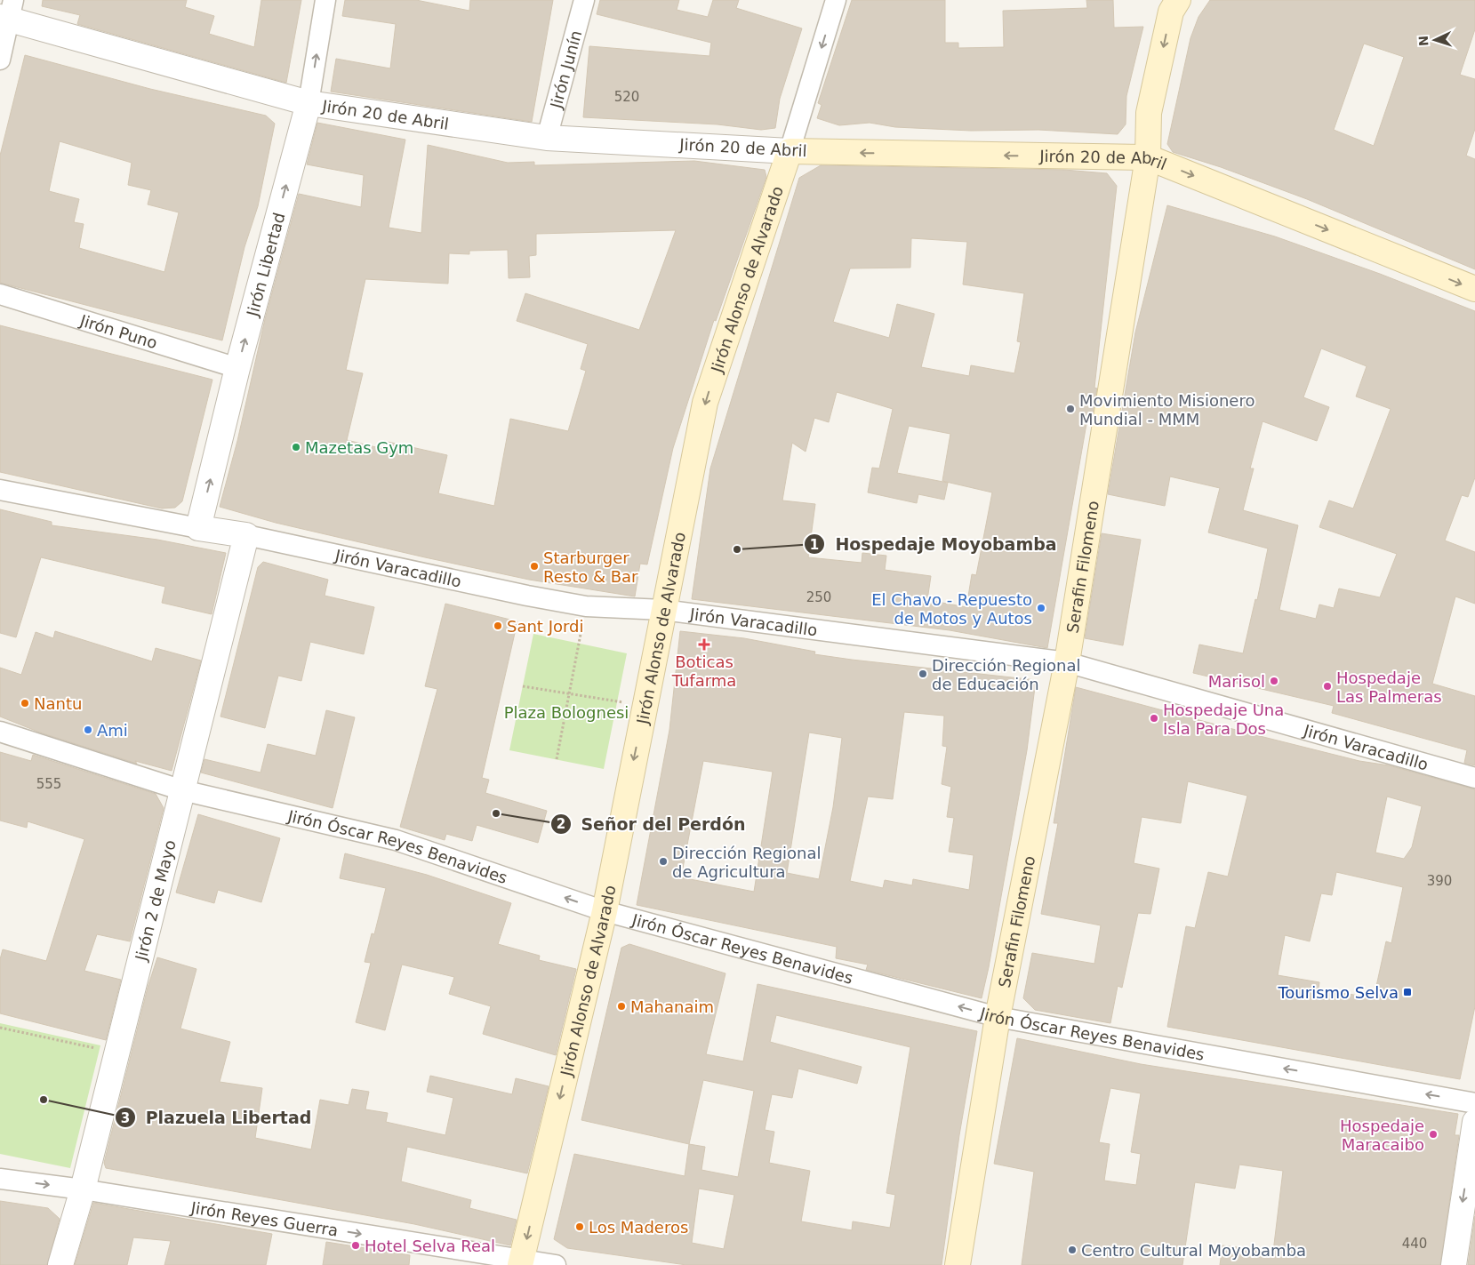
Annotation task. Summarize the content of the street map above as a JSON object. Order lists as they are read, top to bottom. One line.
{"streets":{"main road":["Jirón 20 de Abril","Jirón Alonso de Alvarado","Serafin Filomeno"],"street":["Jirón Junín","Jirón Libertad","Jirón Puno","Jirón Varacadillo","Jirón Óscar Reyes Benavides","Jirón 2 de Mayo","Jirón Reyes Guerra"]},"crossings":[["Jirón Junín","Jirón 20 de Abril"],["Jirón 20 de Abril","Jirón Libertad"],["Jirón 20 de Abril","Jirón Alonso de Alvarado"],["Jirón 20 de Abril","Serafin Filomeno"],["Jirón Libertad","Jirón Puno"],["Jirón Libertad","Jirón Varacadillo"],["Jirón Alonso de Alvarado","Jirón Varacadillo"],["Jirón Alonso de Alvarado","Jirón Óscar Reyes Benavides"],["Jirón Alonso de Alvarado","Jirón Reyes Guerra"],["Serafin Filomeno","Jirón Varacadillo"],["Serafin Filomeno","Jirón Óscar Reyes Benavides"],["Jirón Varacadillo","Jirón 2 de Mayo"],["Jirón Óscar Reyes Benavides","Jirón 2 de Mayo"],["Jirón 2 de Mayo","Jirón Reyes Guerra"]],"one_way":["Jirón Libertad","Jirón Alonso de Alvarado","Jirón Óscar Reyes Benavides","Jirón Reyes Guerra"],"parks":["Plaza Bolognesi"],"places":{"other":["Movimiento Misionero Mundial - MMM","Mazetas Gym","Hospedaje Moyobamba","Starburger Resto & Bar","El Chavo - Repuesto de Motos y Autos","Sant Jordi","Dirección Regional de Educación","Marisol","Hospedaje Las Palmeras","Nantu","Hospedaje Una Isla Para Dos","Ami","Señor del Perdón","Dirección Regional de Agricultura","Mahanaim","Plazuela Libertad","Hospedaje Maracaibo","Los Maderos","Hotel Selva Real","Centro Cultural Moyobamba"],"health":["Boticas Tufarma"],"transit":["Tourismo Selva"]},"house_numbers":["520","250","555","390","440"],"north":"left"}
